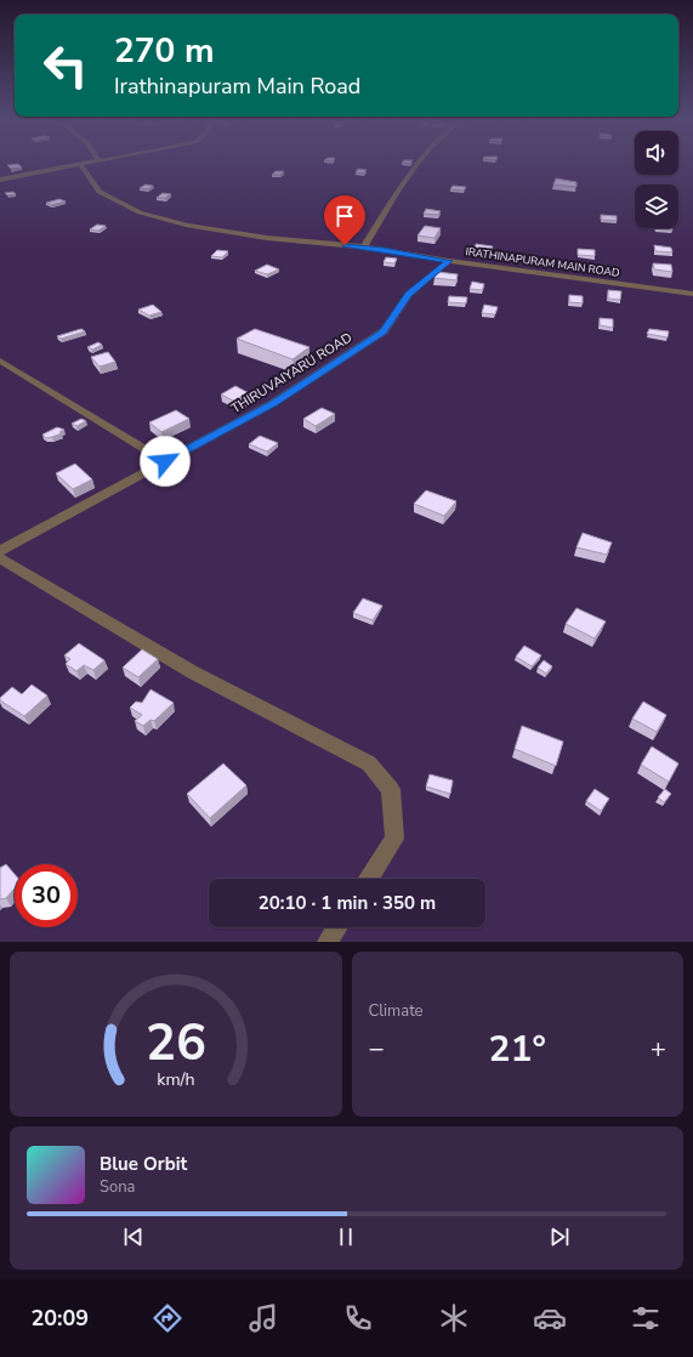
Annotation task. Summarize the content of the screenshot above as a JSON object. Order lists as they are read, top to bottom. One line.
{"streets":{"street":["IRATHINAPURAM MAIN ROAD","THIRUVAIYARU ROAD"]},"crossings":[["IRATHINAPURAM MAIN ROAD","THIRUVAIYARU ROAD"]],"page":{"turn":["270 m","Irathinapuram Main Road"],"limit":"30","trip":"20:10 · 1 min · 350 m","tile":"Climate","heat":["−","21°","+"],"song":["Blue Orbit","Sona"],"tabs":"20:09","gauge":["26","km/h"]}}
